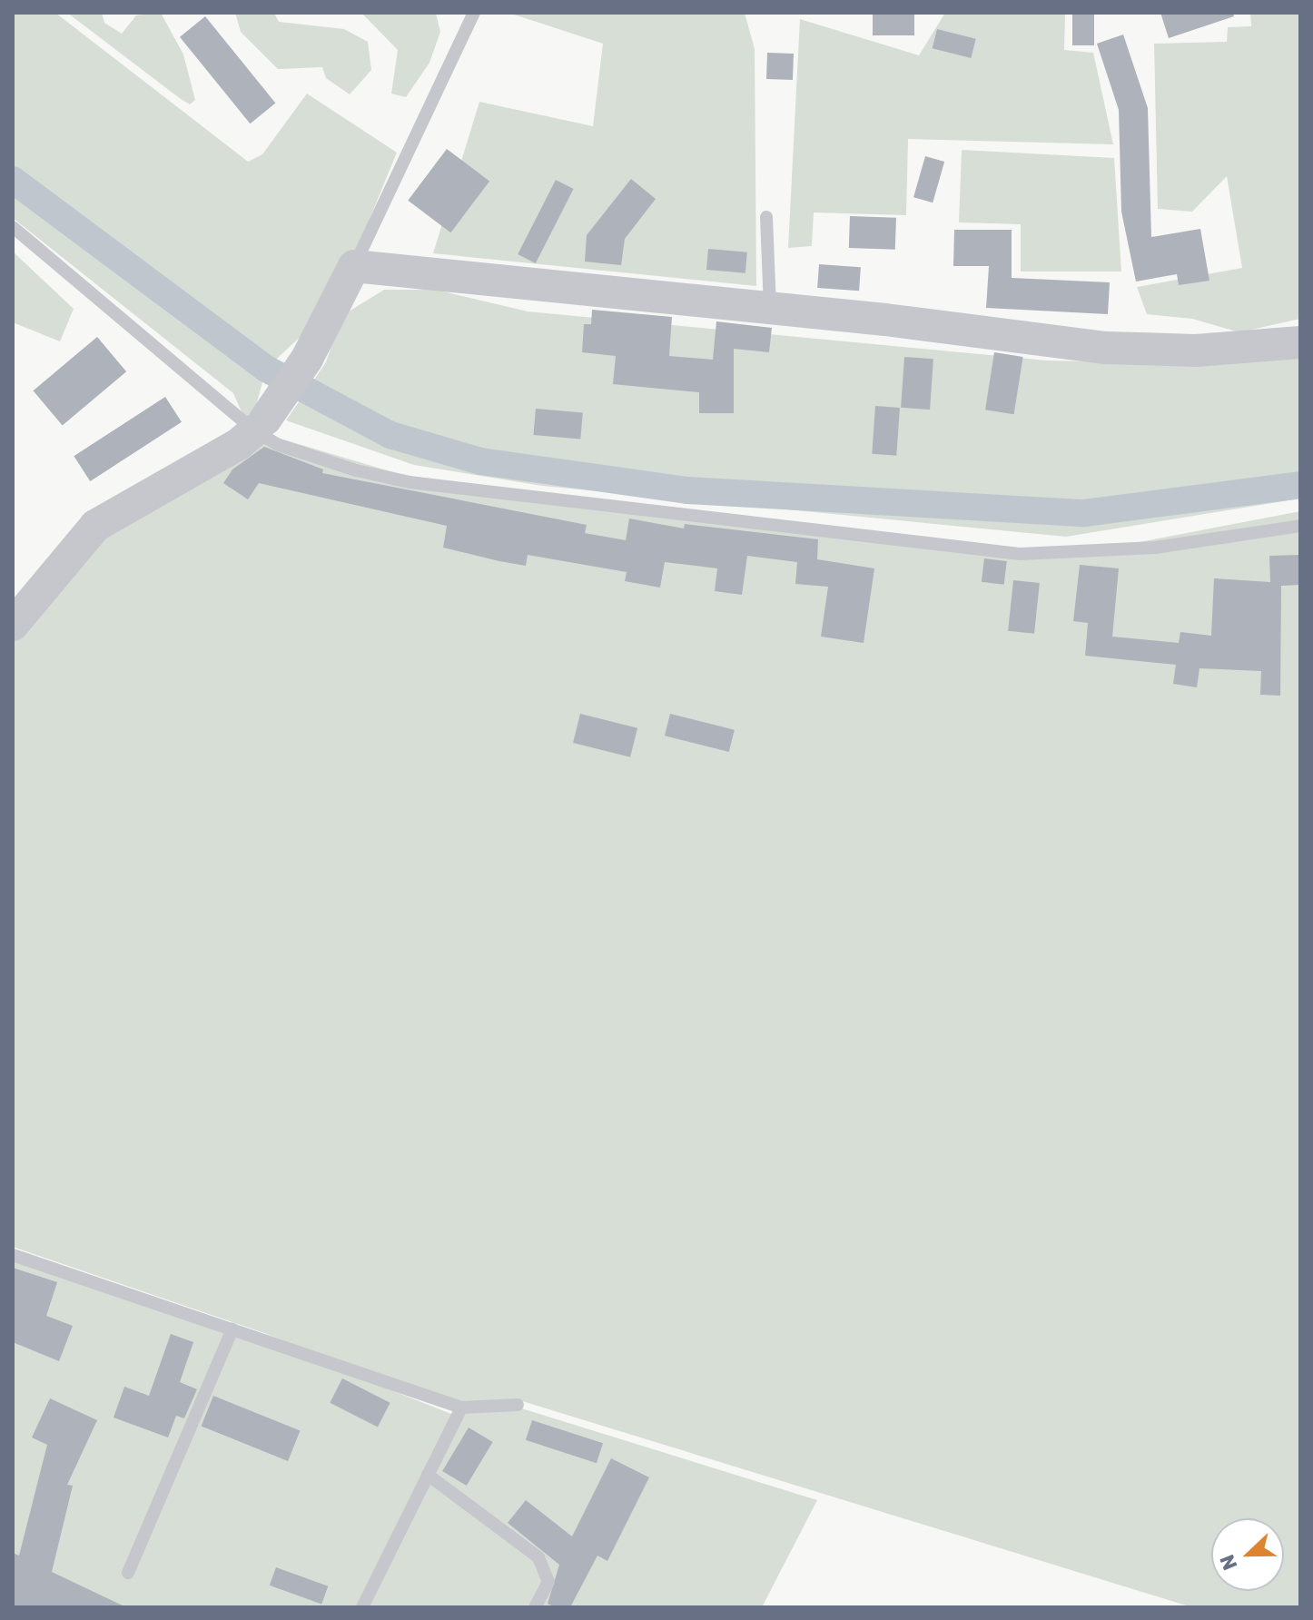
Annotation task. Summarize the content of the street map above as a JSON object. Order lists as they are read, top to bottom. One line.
{"north":"left"}
